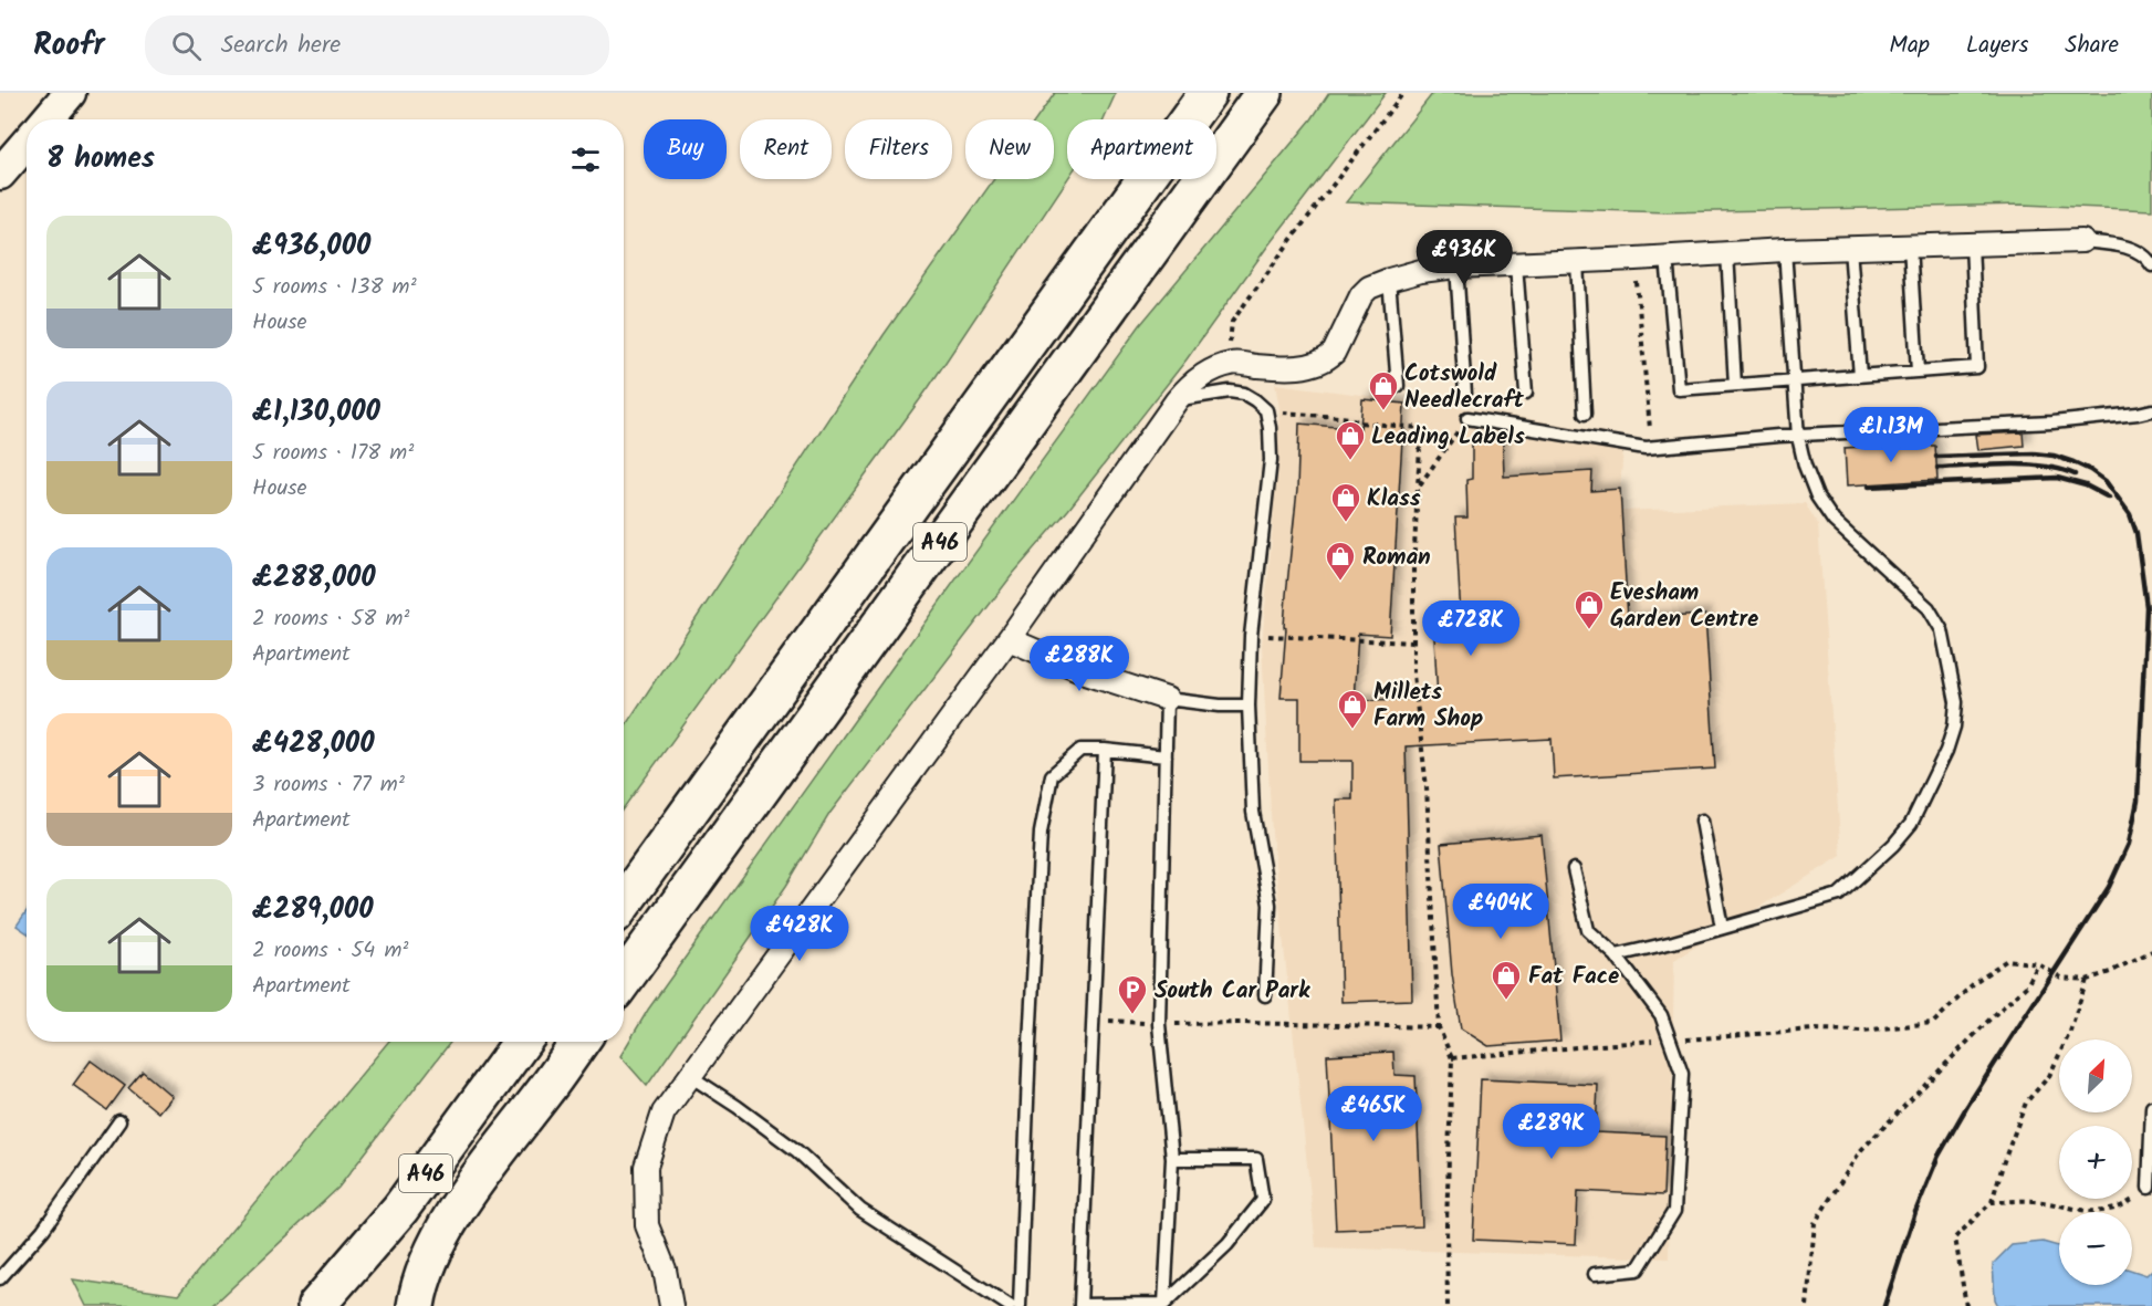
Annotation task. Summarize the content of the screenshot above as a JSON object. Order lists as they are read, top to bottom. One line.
{"streets":{"highway":["A46"]},"places":{"shop":["Cotswold Needlecraft","Leading Labels","Klass","Roman","Evesham Garden Centre","Millets Farm Shop","Fat Face"],"parking":["South Car Park"]},"north":"top right","page":{"header":"Roofr","search":"Search here","nav":["Map","Layers","Share"],"chip":["Buy","Rent","Filters","New","Apartment"],"heading":"8 homes","list":[{"name":"£936,000","note":"5 rooms · 138 m² · House"},{"name":"£1,130,000","note":"5 rooms · 178 m² · House"},{"name":"£288,000","note":"2 rooms · 58 m² · Apartment"},{"name":"£428,000","note":"3 rooms · 77 m² · Apartment"},{"name":"£289,000","note":"2 rooms · 54 m² · Apartment"}],"price":["£936K","£1.13M","£728K","£288K","£404K","£428K","£465K","£289K"],"map_buttons":["+","−"]}}
